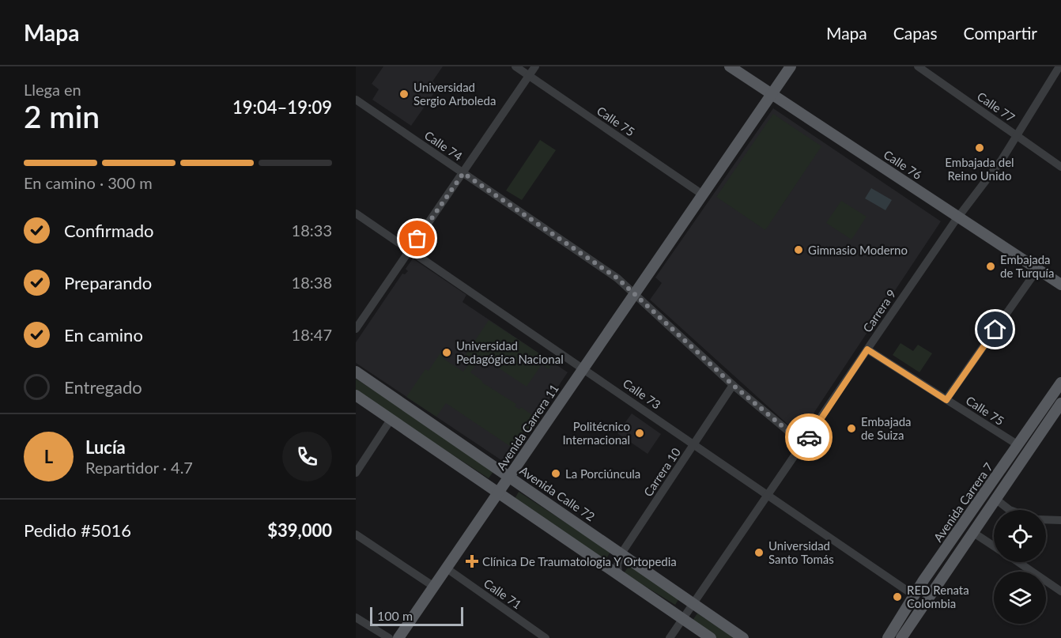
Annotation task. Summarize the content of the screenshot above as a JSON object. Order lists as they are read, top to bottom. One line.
{"streets":{"main road":["Calle 76","Avenida Carrera 11","Avenida Calle 72","Avenida Carrera 7"],"street":["Calle 77","Calle 75","Calle 74","Carrera 9","Calle 73","Carrera 10","Calle 71"]},"crossings":[["Calle 77","Carrera 9"],["Calle 75","Carrera 9"],["Calle 75","Avenida Carrera 11"],["Calle 75","Avenida Carrera 7"],["Calle 74","Carrera 9"],["Calle 74","Avenida Carrera 11"],["Calle 74","Carrera 10"],["Calle 76","Carrera 9"],["Calle 76","Avenida Carrera 11"],["Carrera 9","Calle 73"],["Carrera 9","Avenida Calle 72"],["Calle 73","Avenida Carrera 11"],["Calle 73","Carrera 10"],["Calle 73","Avenida Carrera 7"],["Avenida Carrera 11","Avenida Calle 72"],["Avenida Carrera 11","Calle 71"],["Carrera 10","Avenida Calle 72"]],"places":{"other":["Universidad Sergio Arboleda","Embajada del Reino Unido","Gimnasio Moderno","Embajada de Turquía","Universidad Pedagógica Nacional","Embajada de Suiza","Politécnico Internacional","La Porciúncula","Universidad Santo Tomás","RED Renata Colombia"],"health":["Clínica De Traumatologia Y Ortopedia"]},"scale_bar":"100 m","page":{"header":"Mapa","nav":["Mapa","Capas","Compartir"],"heading":["2 min","Llega en","19:04–19:09"],"panel":["Lucía","Repartidor · 4.7","Pedido #5016","$39,000"],"bar":"En camino · 300 m","list":[["Confirmado","18:33"],["Preparando","18:38"],["En camino","18:47"],"Entregado"],"round":"L","scale":"100 m"}}
